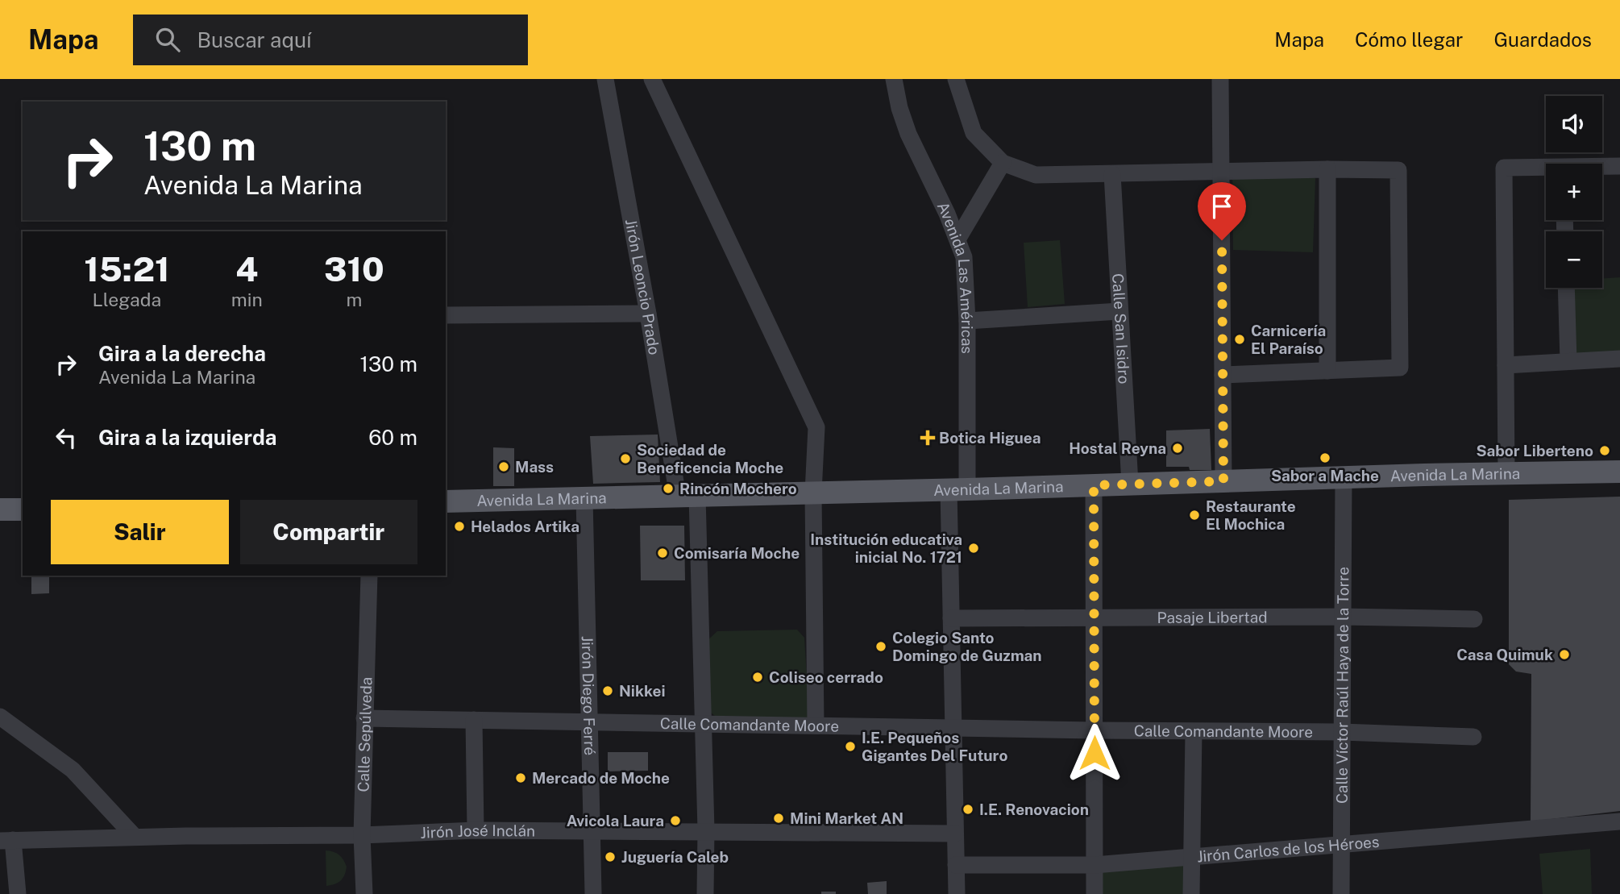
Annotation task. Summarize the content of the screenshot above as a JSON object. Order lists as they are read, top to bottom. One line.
{"streets":{"main road":["Avenida La Marina"],"street":["Avenida Las Américas","Jirón Leoncio Prado","Calle San Isidro","Pasaje Libertad","Calle Víctor Raúl Haya de la Torre","Jirón Diego Ferré","Calle Comandante Moore","Calle Sepúlveda","Jirón José Inclán","Jirón Carlos de los Héroes"]},"crossings":[["Avenida Las Américas","Avenida La Marina"],["Avenida Las Américas","Pasaje Libertad"],["Avenida Las Américas","Calle Comandante Moore"],["Avenida Las Américas","Jirón José Inclán"],["Avenida Las Américas","Jirón Carlos de los Héroes"],["Jirón Leoncio Prado","Avenida La Marina"],["Jirón Leoncio Prado","Calle Comandante Moore"],["Jirón Leoncio Prado","Jirón José Inclán"],["Calle San Isidro","Avenida La Marina"],["Avenida La Marina","Calle Víctor Raúl Haya de la Torre"],["Avenida La Marina","Jirón Diego Ferré"],["Pasaje Libertad","Calle Víctor Raúl Haya de la Torre"],["Calle Víctor Raúl Haya de la Torre","Calle Comandante Moore"],["Calle Víctor Raúl Haya de la Torre","Jirón Carlos de los Héroes"],["Jirón Diego Ferré","Calle Comandante Moore"],["Jirón Diego Ferré","Jirón José Inclán"],["Calle Comandante Moore","Calle Sepúlveda"],["Calle Sepúlveda","Jirón José Inclán"]],"places":{"other":["Carnicería El Paraíso","Hostal Reyna","Sabor Liberteno","Sabor a Mache","Sociedad de Beneficencia Moche","Mass","Rincón Mochero","Restaurante El Mochica","Helados Artika","Institución educativa inicial No. 1721","Comisaría Moche","Colegio Santo Domingo de Guzman","Casa Quimuk","Coliseo cerrado","Nikkei","I.E. Pequeños Gigantes Del Futuro","Mercado de Moche","I.E. Renovacion","Mini Market AN","Avicola Laura","Juguería Caleb"],"health":["Botica Higuea"]},"page":{"header":"Mapa","search":"Buscar aquí","nav":["Mapa","Cómo llegar","Guardados"],"map_buttons":["+","−"],"turn":["130 m","Avenida La Marina"],"eta":["15:21","Llegada","4","min","310","m"],"list":[{"name":"Gira a la derecha","note":"Avenida La Marina","value":"130 m"},{"name":"Gira a la izquierda","value":"60 m"}],"buttons":["Salir","Compartir"]}}
